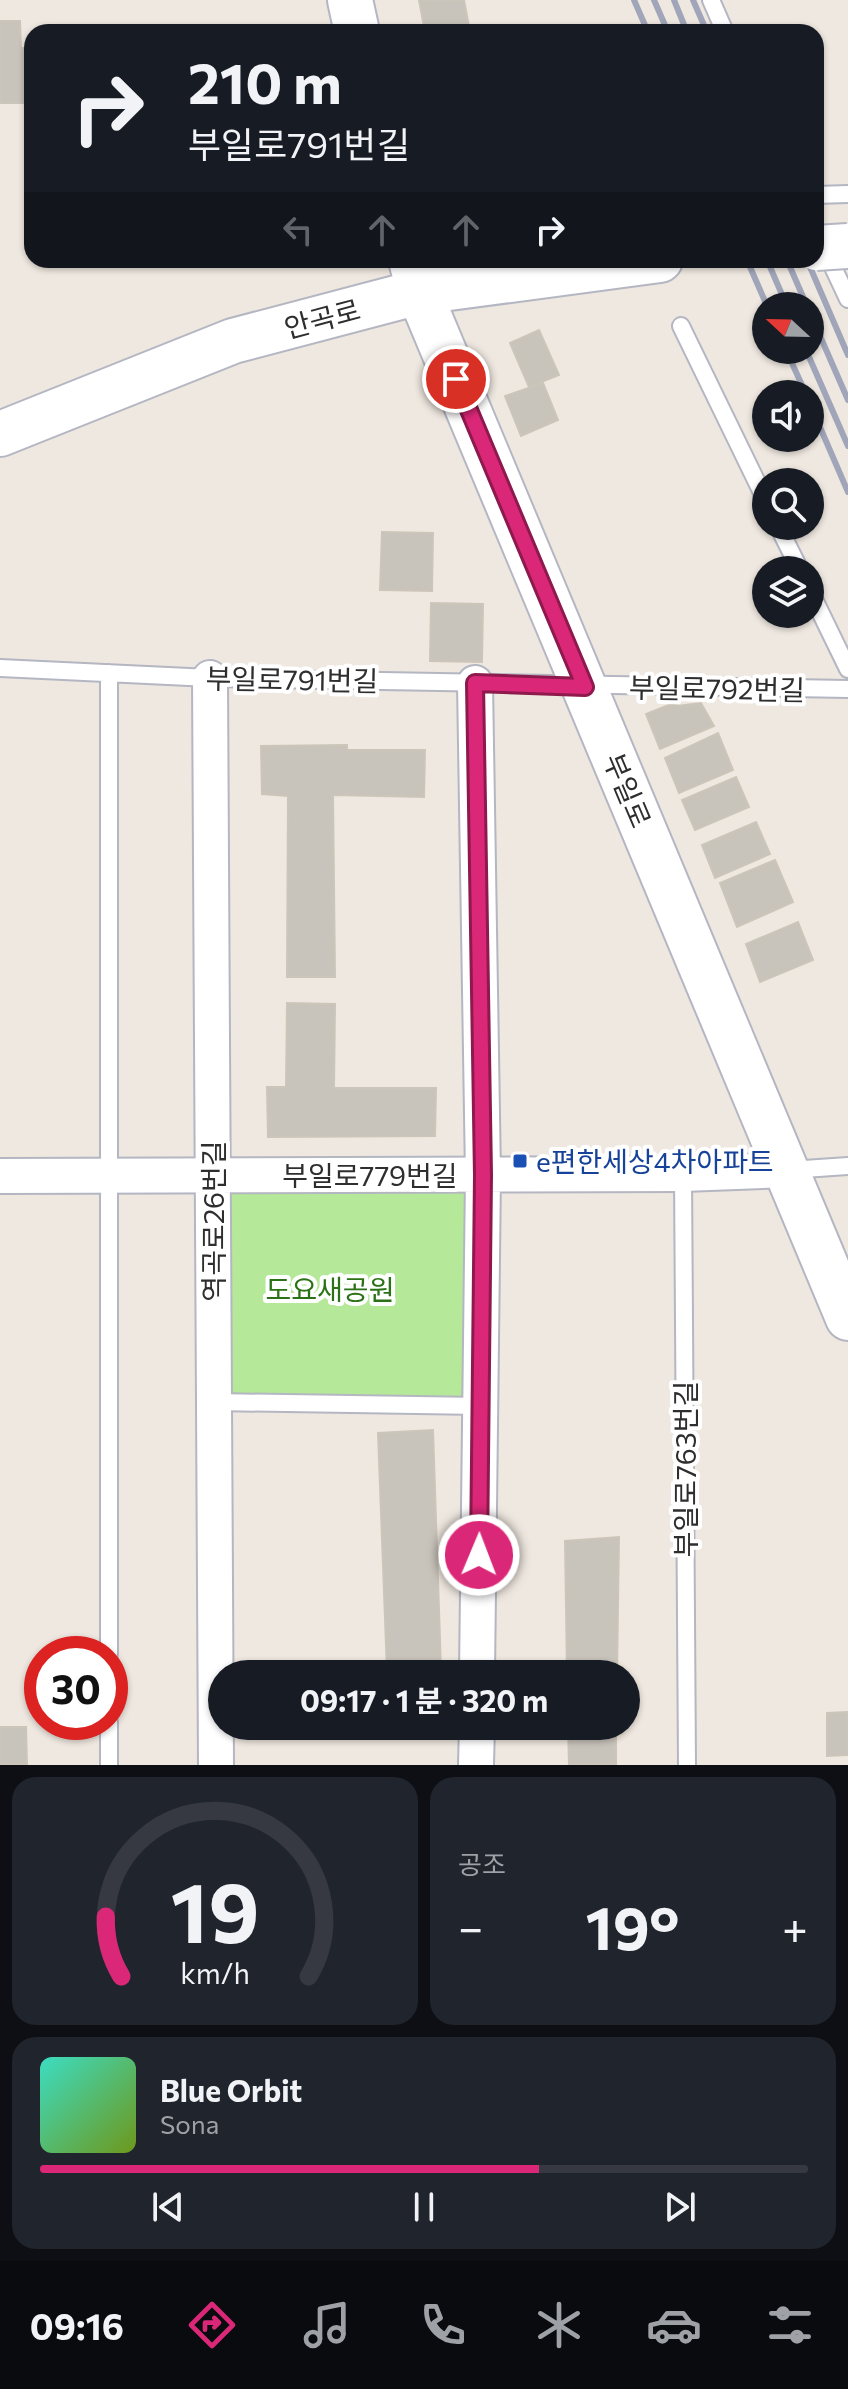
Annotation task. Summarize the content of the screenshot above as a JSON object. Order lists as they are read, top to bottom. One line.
{"streets":{"street":["안곡로","부일로","부일로779번길","역곡로26번길"],"lane":["부일로791번길","부일로792번길","부일로763번길"]},"crossings":[["안곡로","부일로"],["부일로791번길","부일로792번길"],["부일로791번길","부일로"],["부일로791번길","역곡로26번길"],["부일로792번길","부일로"],["부일로","부일로779번길"],["부일로779번길","역곡로26번길"],["부일로779번길","부일로763번길"]],"parks":["도요새공원"],"places":{"transit":["e편한세상4차아파트"]},"north":"left","page":{"turn":["210 m","부일로791번길"],"limit":"30","trip":"09:17 · 1 분 · 320 m","tile":"공조","heat":["−","19°","+"],"song":["Blue Orbit","Sona"],"tabs":"09:16","gauge":["19","km/h"]}}
